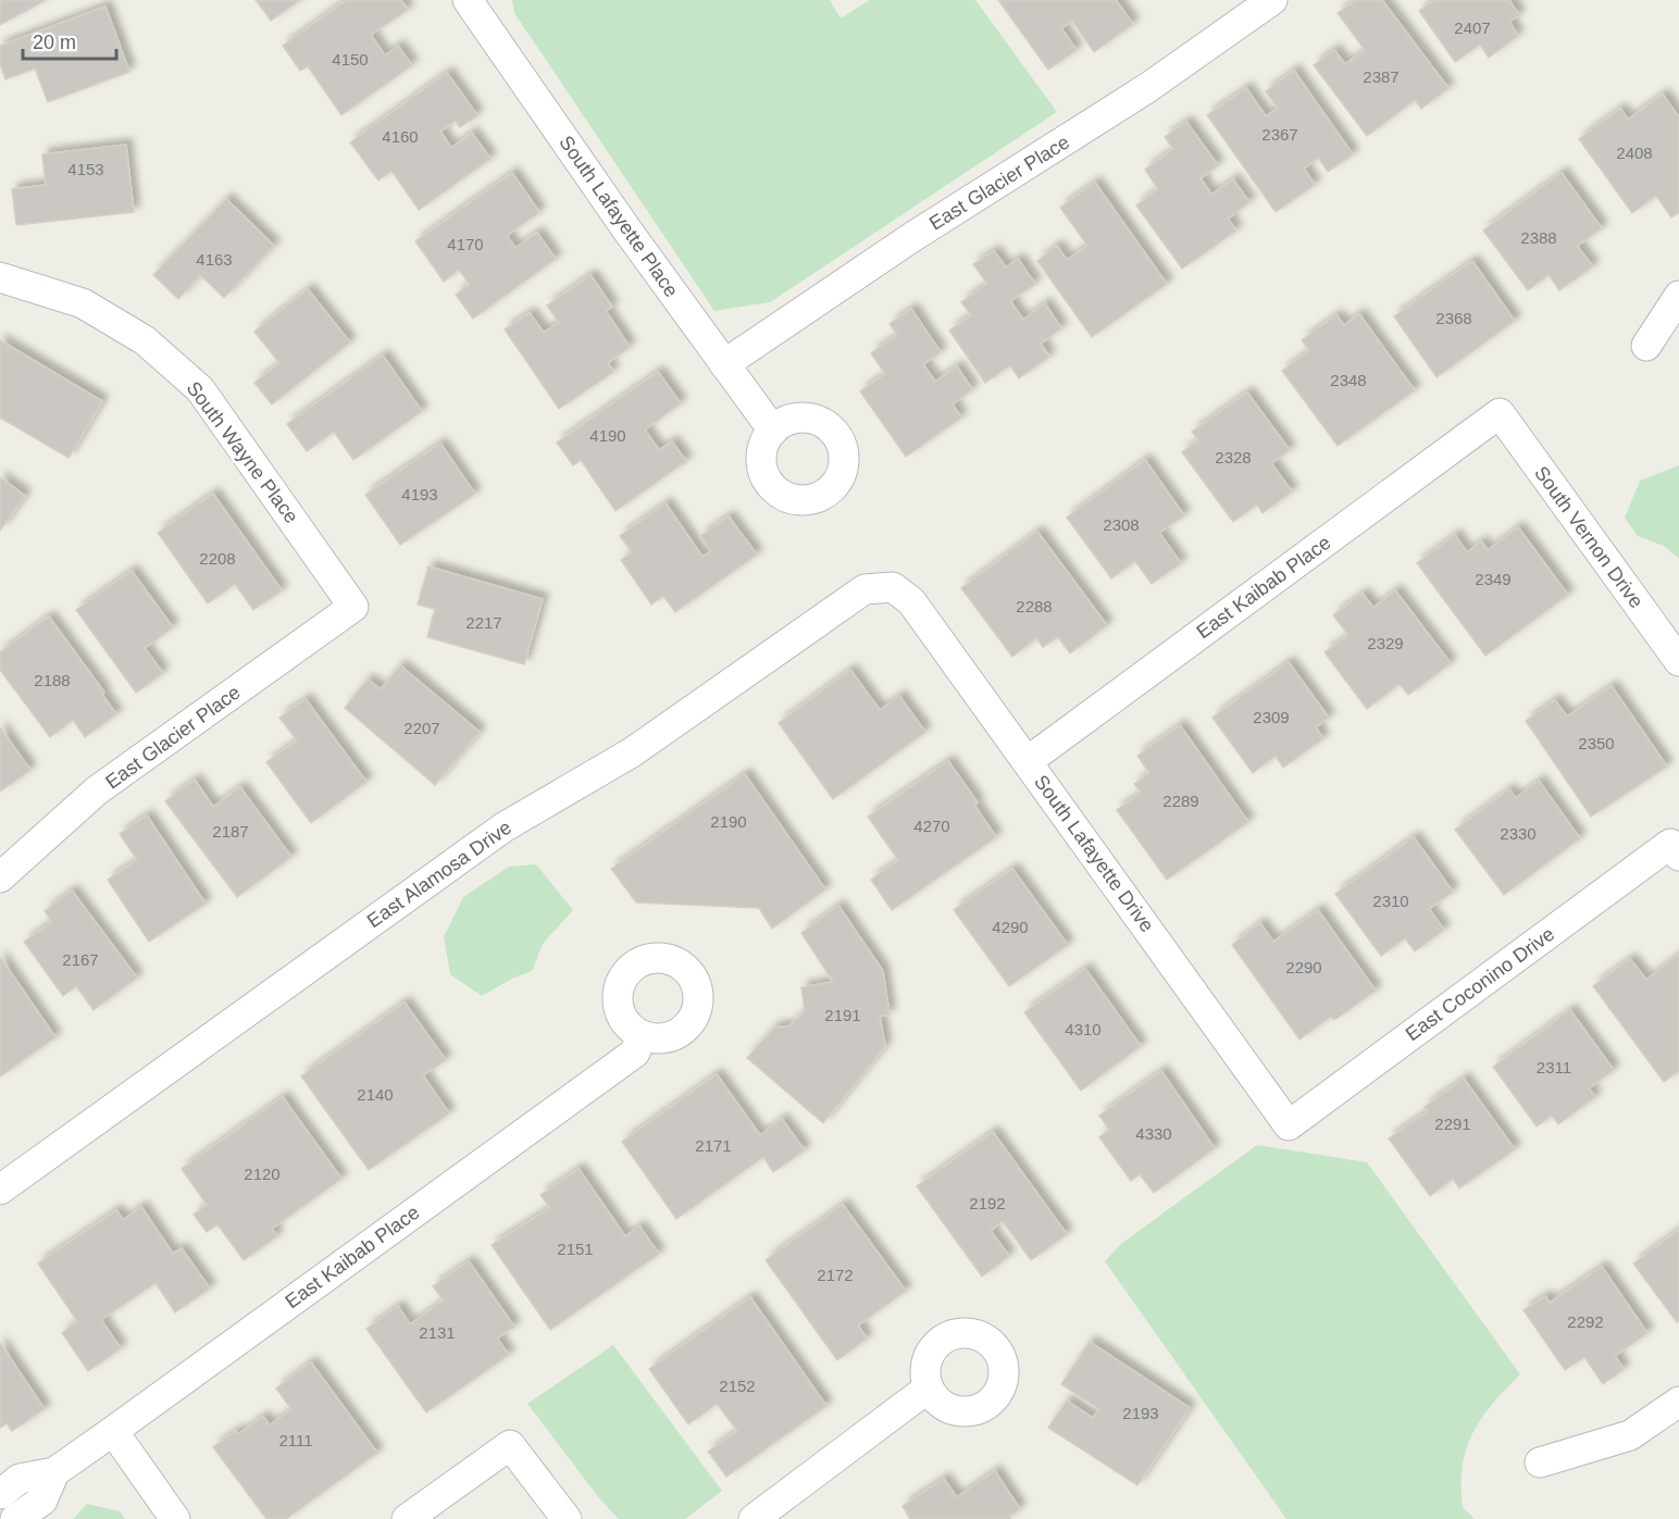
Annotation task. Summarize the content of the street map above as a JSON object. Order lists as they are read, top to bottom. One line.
{"streets":{"street":["East Glacier Place","South Lafayette Place","South Wayne Place","South Vernon Drive","East Kaibab Place","South Lafayette Drive","East Alamosa Drive","East Coconino Drive"]},"crossings":[["East Glacier Place","South Lafayette Place"],["East Glacier Place","South Wayne Place"],["South Vernon Drive","East Kaibab Place"],["East Kaibab Place","South Lafayette Drive"],["South Lafayette Drive","East Alamosa Drive"],["South Lafayette Drive","East Coconino Drive"]],"house_numbers":["2407","4150","2387","2367","4160","2408","4153","2388","4170","4163","2368","2348","4190","2328","4193","2308","2208","2349","2288","2217","2329","2188","2309","2207","2350","2289","2190","4270","2187","2330","2310","4290","2167","2290","2191","4310","2311","2140","2291","4330","2171","2120","2192","2151","2172","2292","2131","2152","2193","2111"],"scale_bar":"20 m"}
